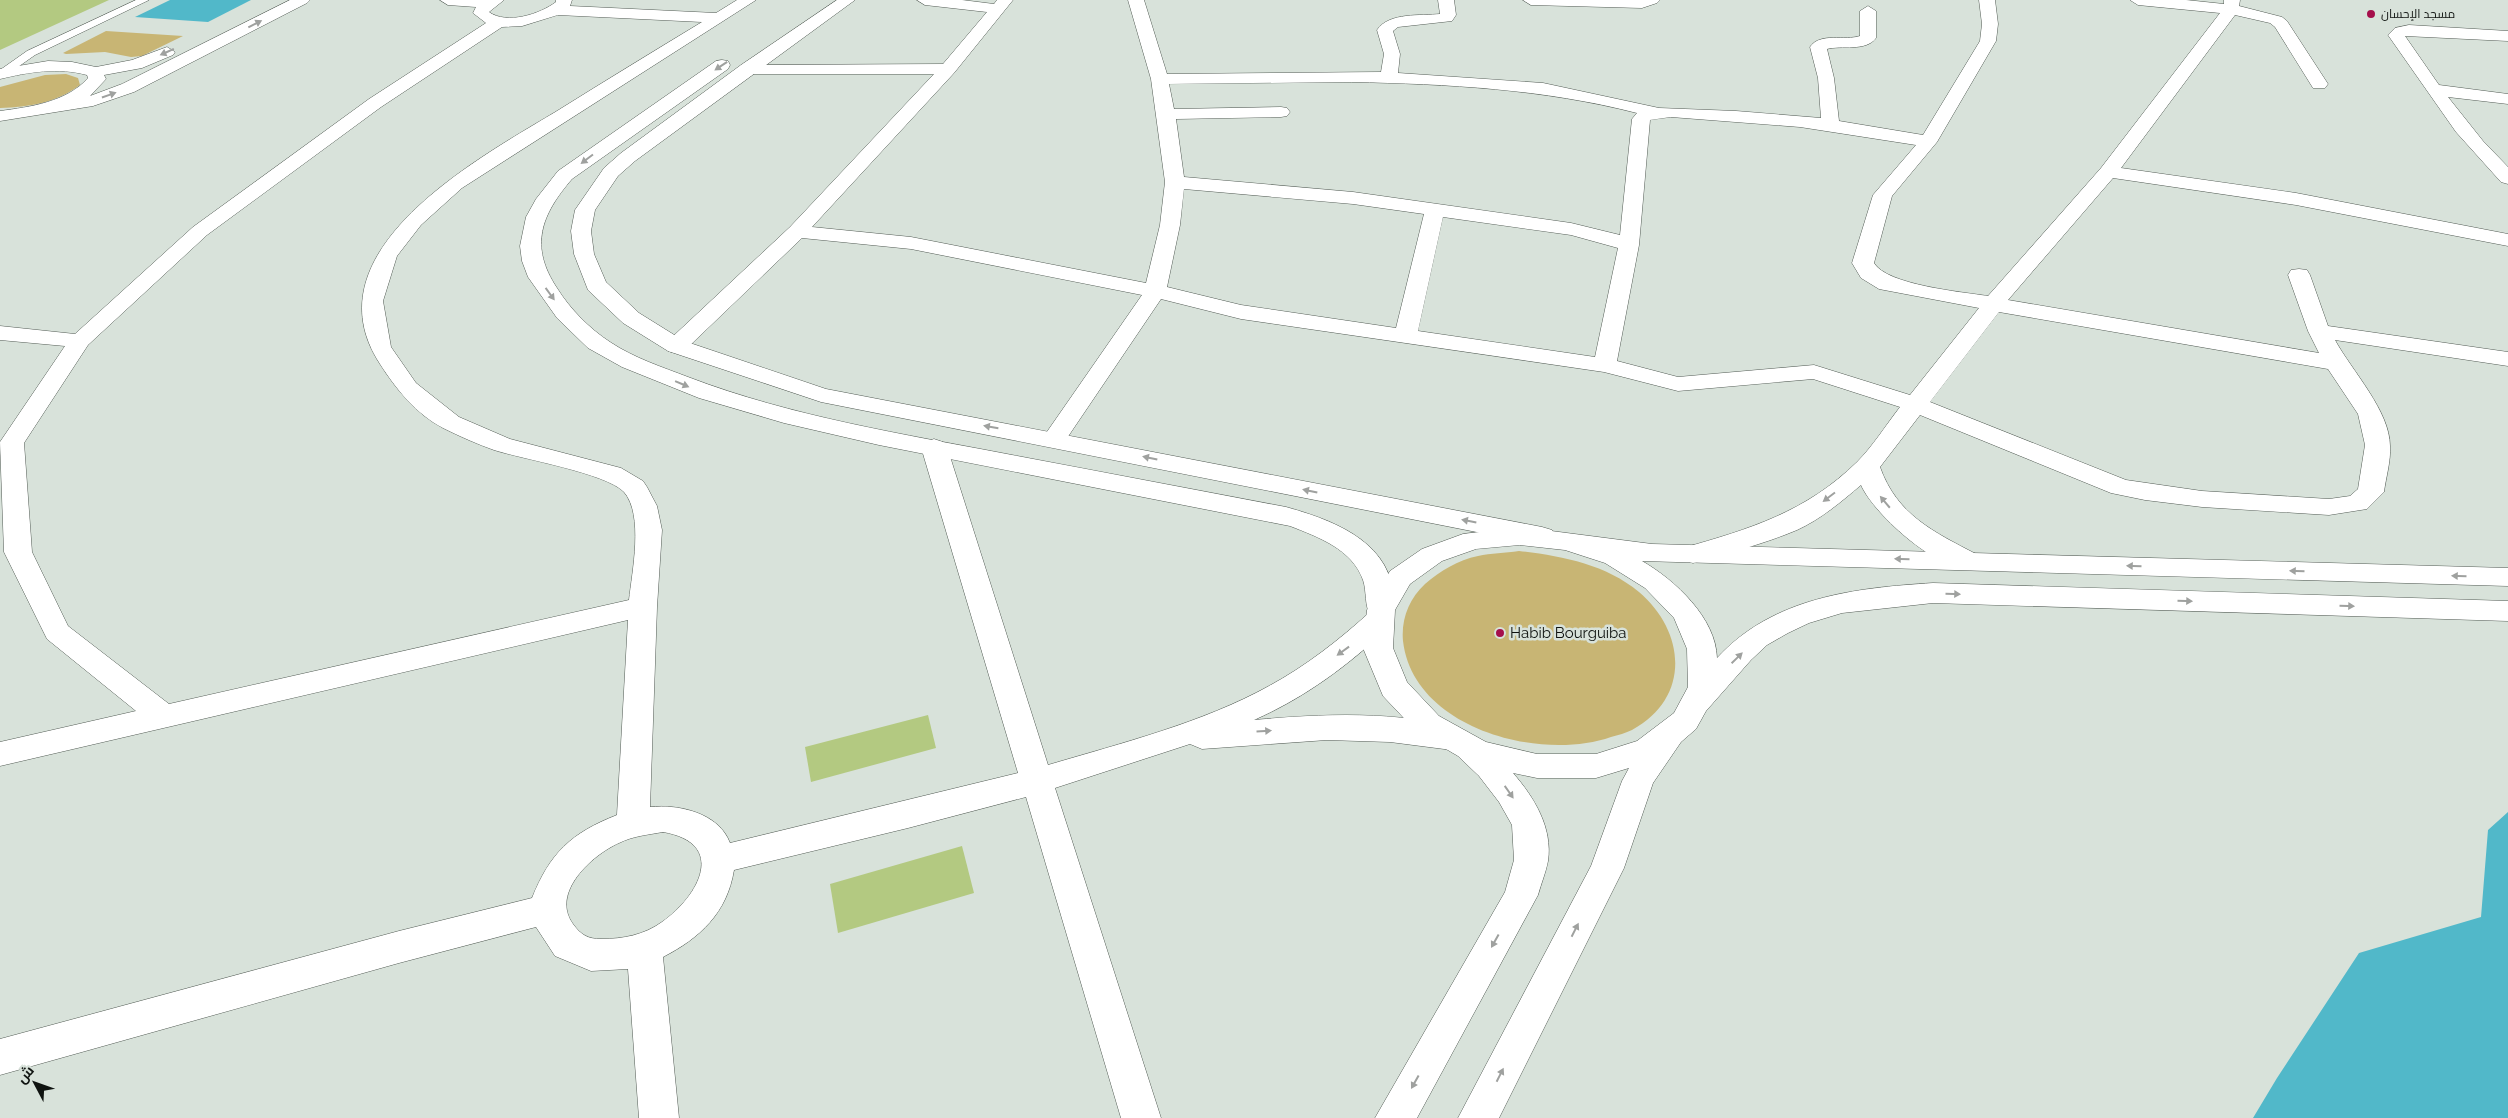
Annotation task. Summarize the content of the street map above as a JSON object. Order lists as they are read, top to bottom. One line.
{"places":["مسجد الإحسان","Habib Bourguiba"],"north":"top left"}
